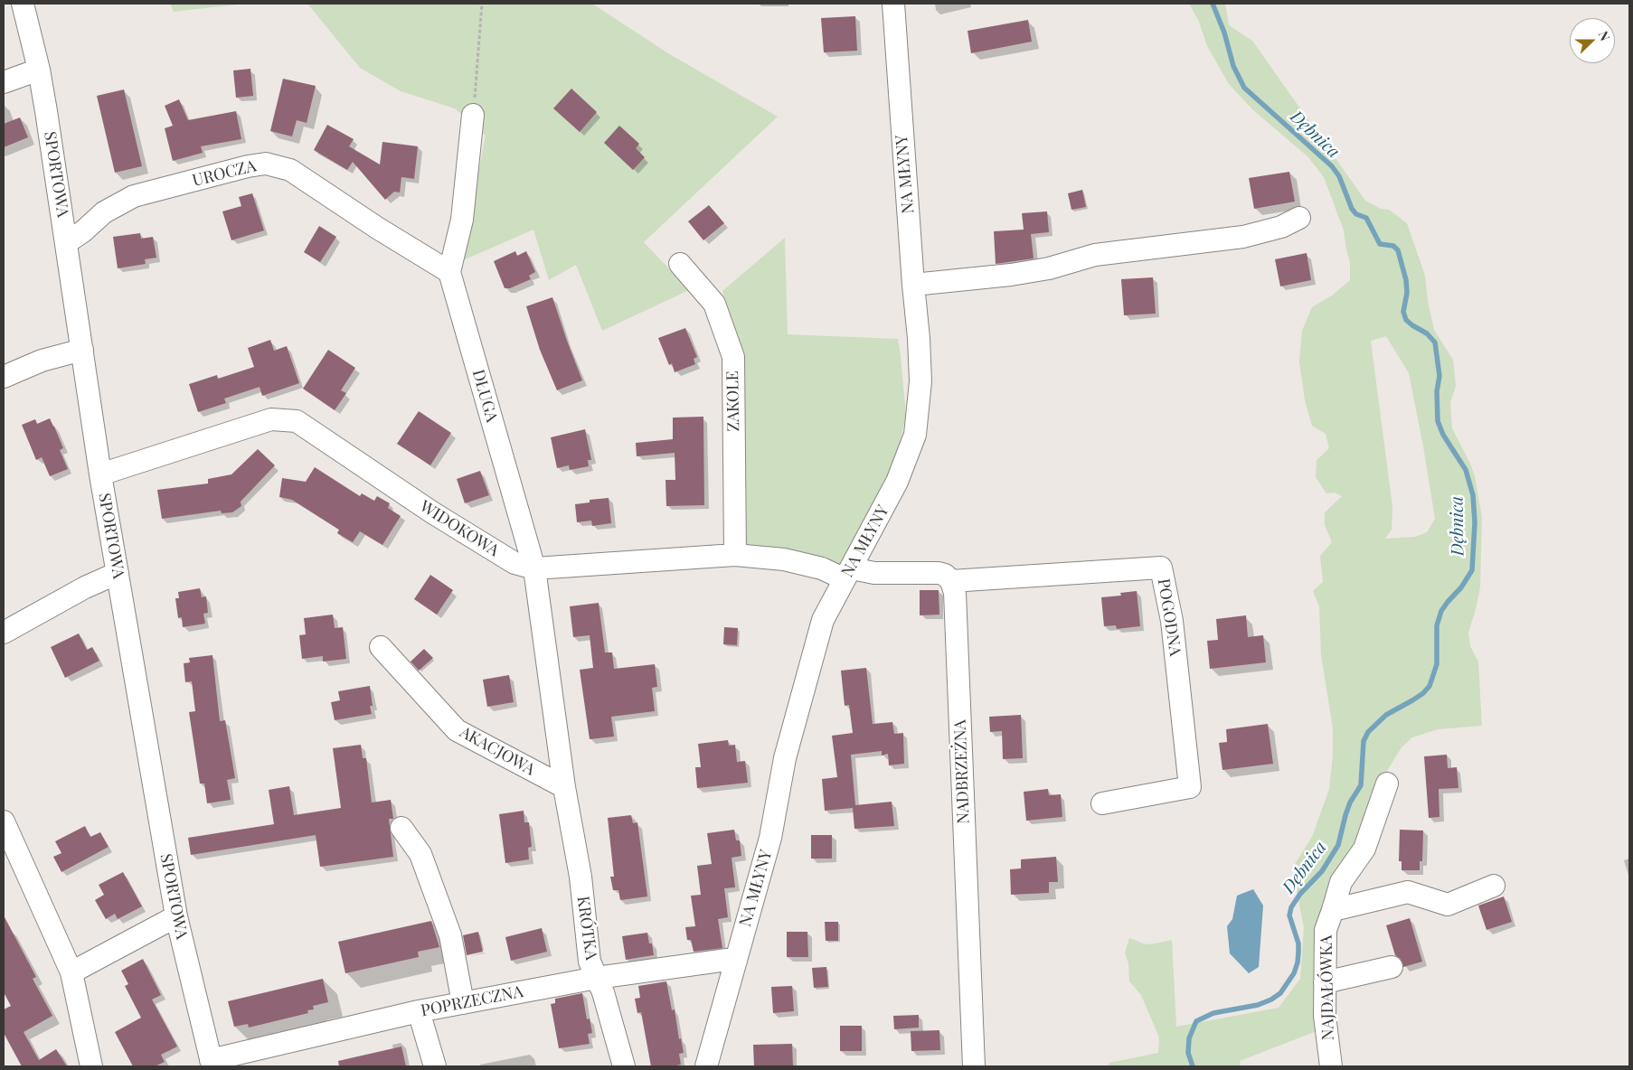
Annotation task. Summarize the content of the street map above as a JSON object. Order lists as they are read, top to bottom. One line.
{"streets":{"street":["UROCZA","SPORTOWA","NA MŁYNY","DŁUGA","ZAKOLE","WIDOKOWA","POGODNA","AKACJOWA","NADBRZEŻNA","KRÓTKA","NAJDAŁÓWKA","POPRZECZNA"]},"crossings":[["UROCZA","SPORTOWA"],["UROCZA","DŁUGA"],["SPORTOWA","WIDOKOWA"],["SPORTOWA","POPRZECZNA"],["NA MŁYNY","WIDOKOWA"],["NA MŁYNY","POPRZECZNA"],["DŁUGA","WIDOKOWA"],["DŁUGA","AKACJOWA"],["DŁUGA","KRÓTKA"],["ZAKOLE","WIDOKOWA"],["POGODNA","NADBRZEŻNA"],["AKACJOWA","KRÓTKA"],["KRÓTKA","POPRZECZNA"]],"water":["Dębnica"],"north":"right"}
